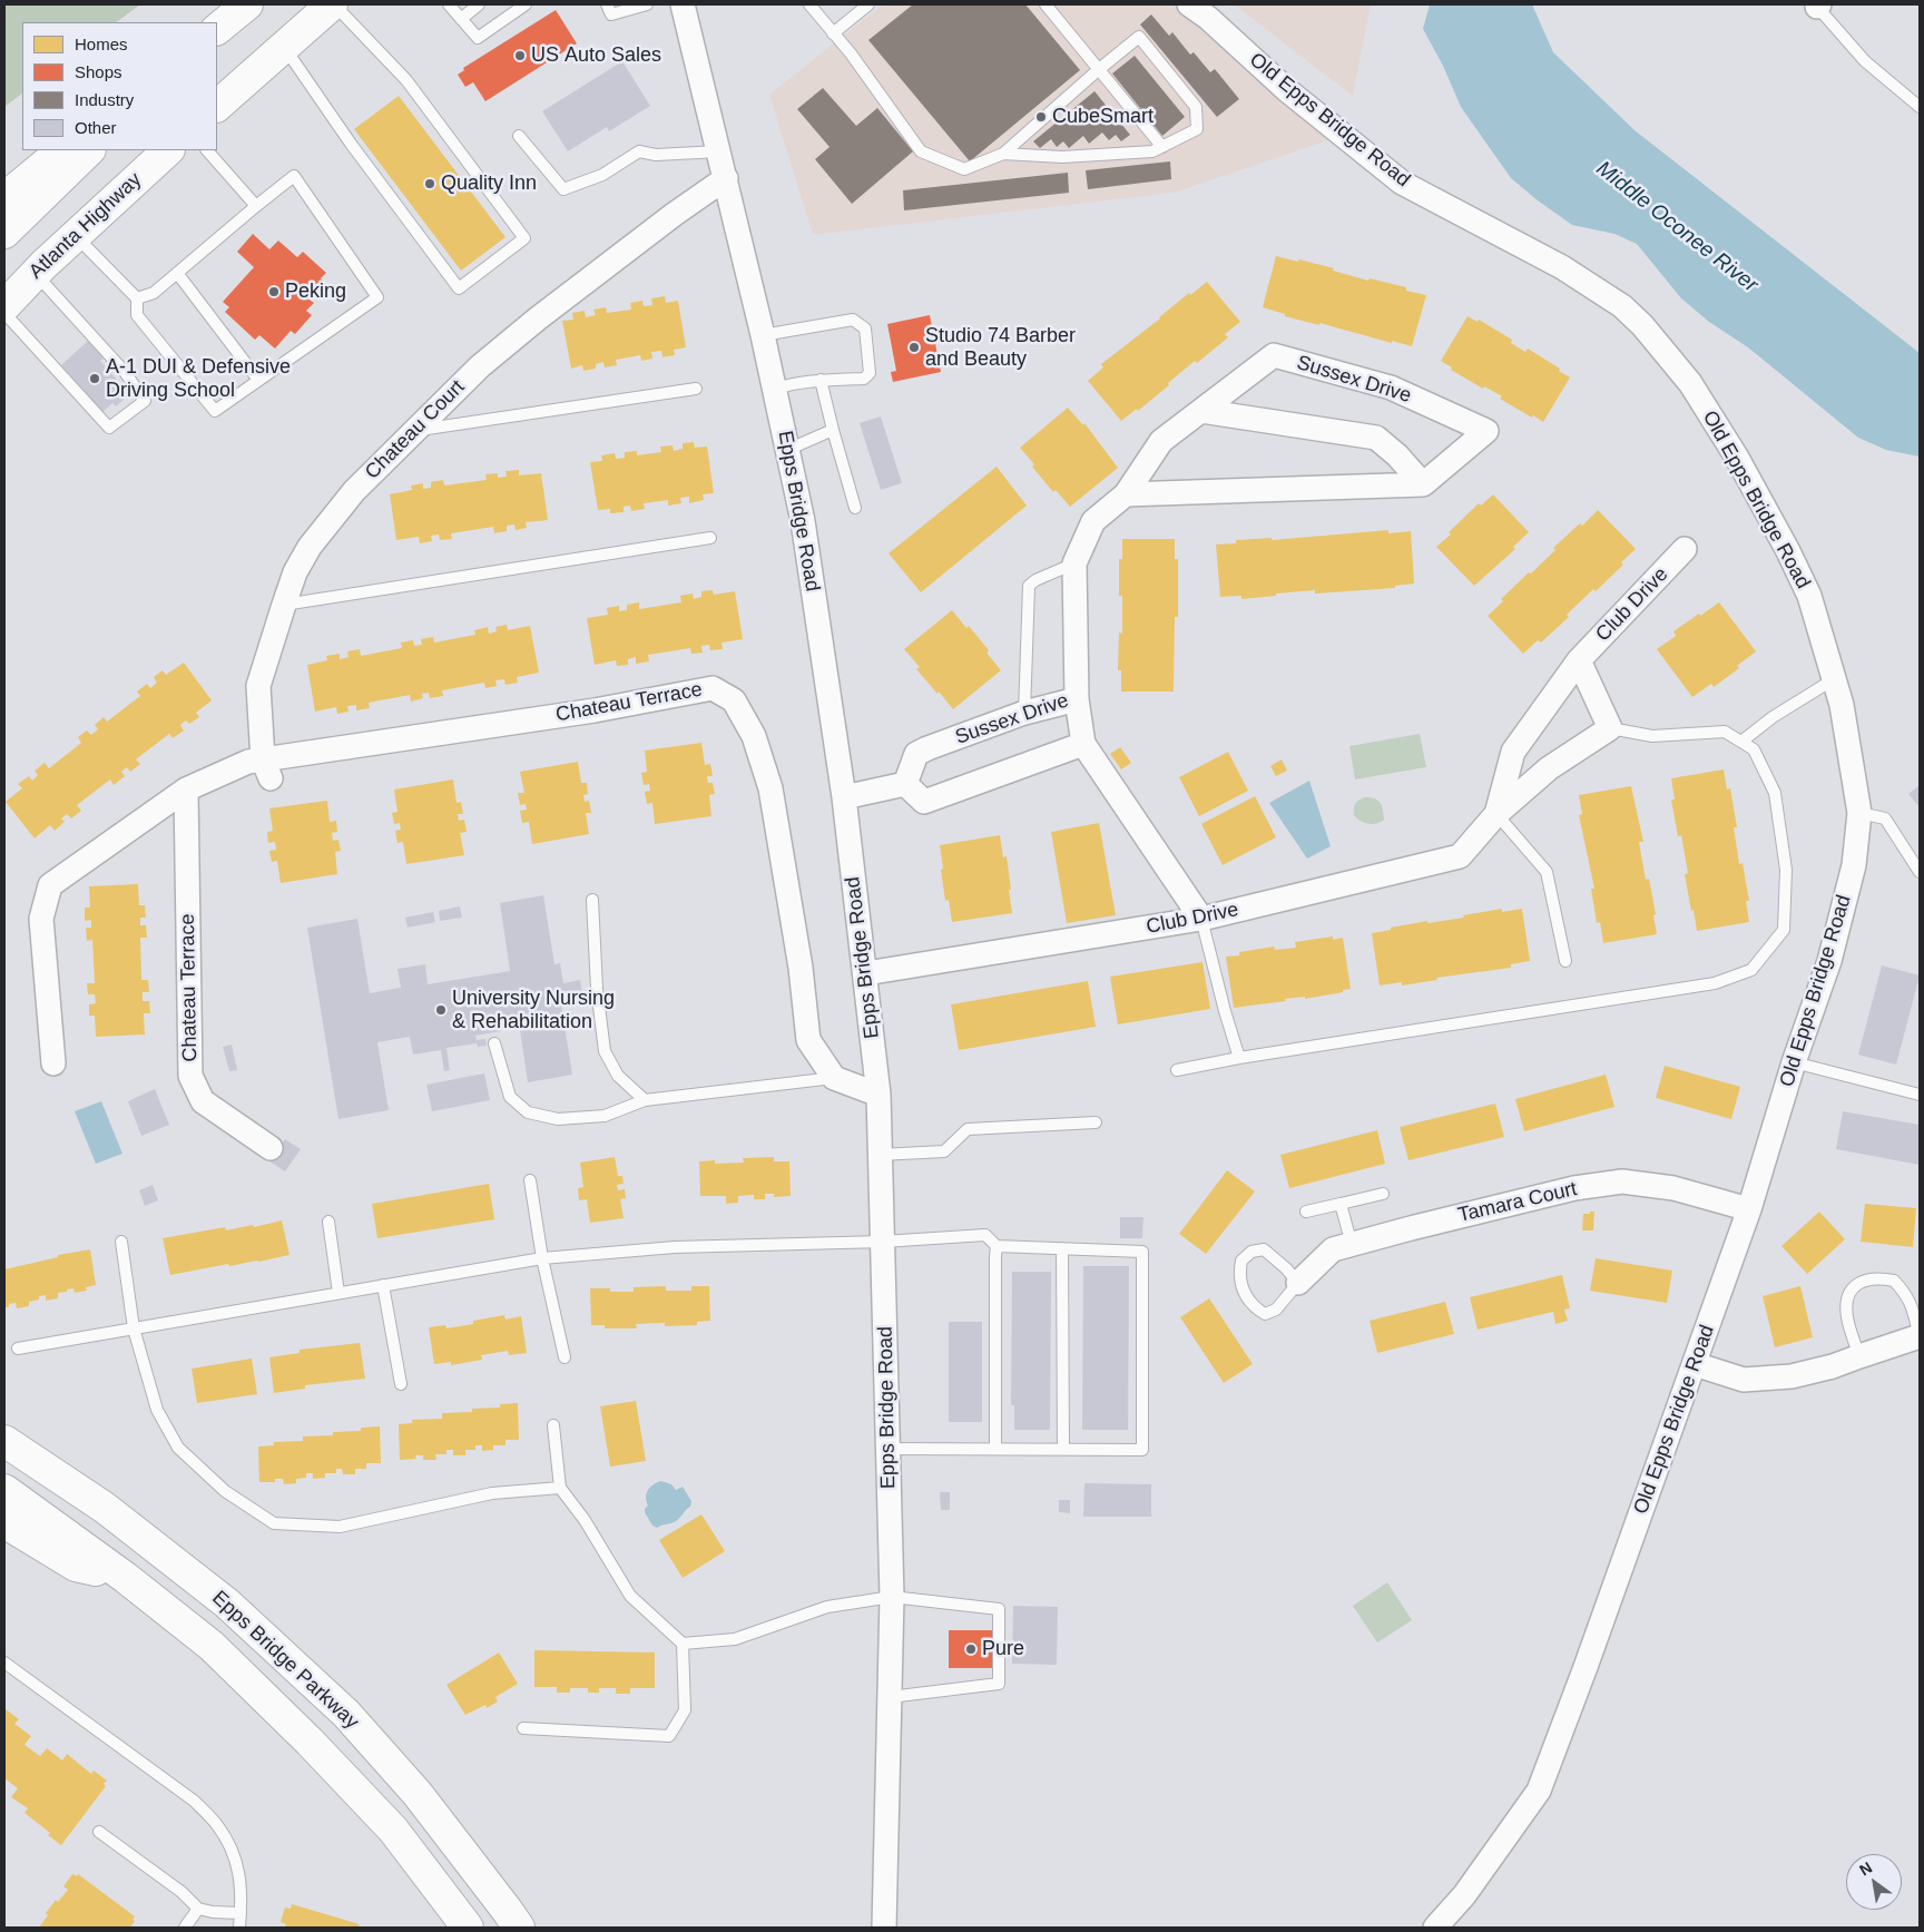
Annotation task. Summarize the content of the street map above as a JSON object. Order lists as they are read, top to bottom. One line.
{"streets":{"main road":["Atlanta Highway","Epps Bridge Parkway"],"street":["Old Epps Bridge Road","Sussex Drive","Chateau Court","Epps Bridge Road","Club Drive","Chateau Terrace","Tamara Court"]},"crossings":[["Old Epps Bridge Road","Tamara Court"],["Chateau Court","Epps Bridge Road"],["Chateau Court","Chateau Terrace"],["Epps Bridge Road","Club Drive"]],"water":["Middle Oconee River"],"places":["US Auto Sales","CubeSmart","Quality Inn","Peking","Studio 74 Barber and Beauty","A-1 DUI & Defensive Driving School","University Nursing & Rehabilitation","Pure"],"legend":["Homes","Shops","Industry","Other"],"north":"top left"}
